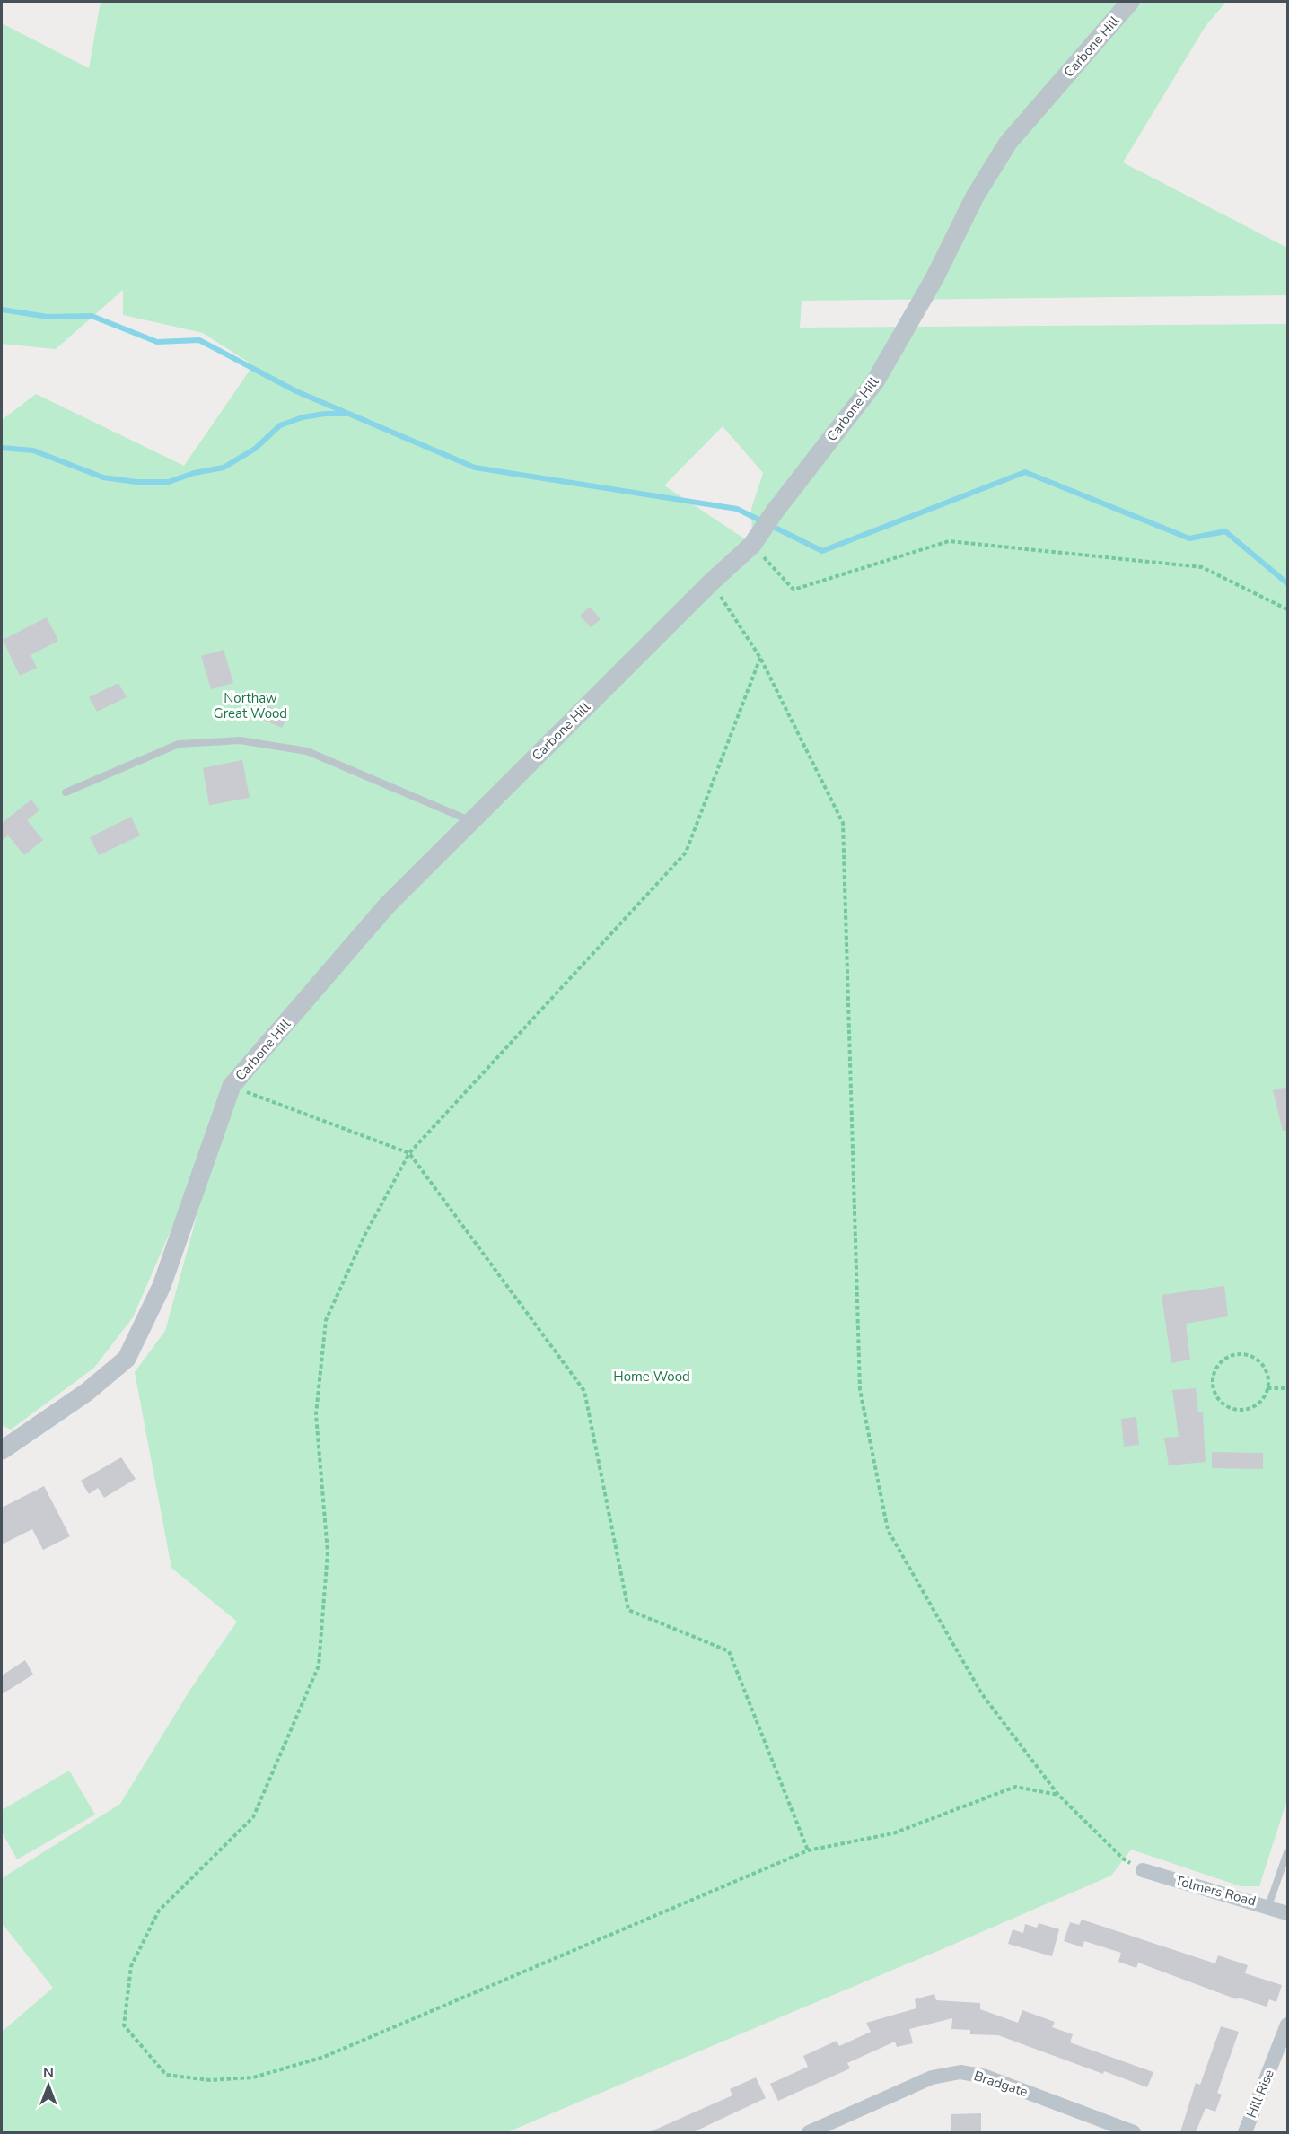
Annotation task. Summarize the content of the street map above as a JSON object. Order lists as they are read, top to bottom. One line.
{"streets":{"street":["Carbone Hill","Tolmers Road","Bradgate","Hill Rise"]},"parks":["Northaw Great Wood","Home Wood"],"north":"top"}
